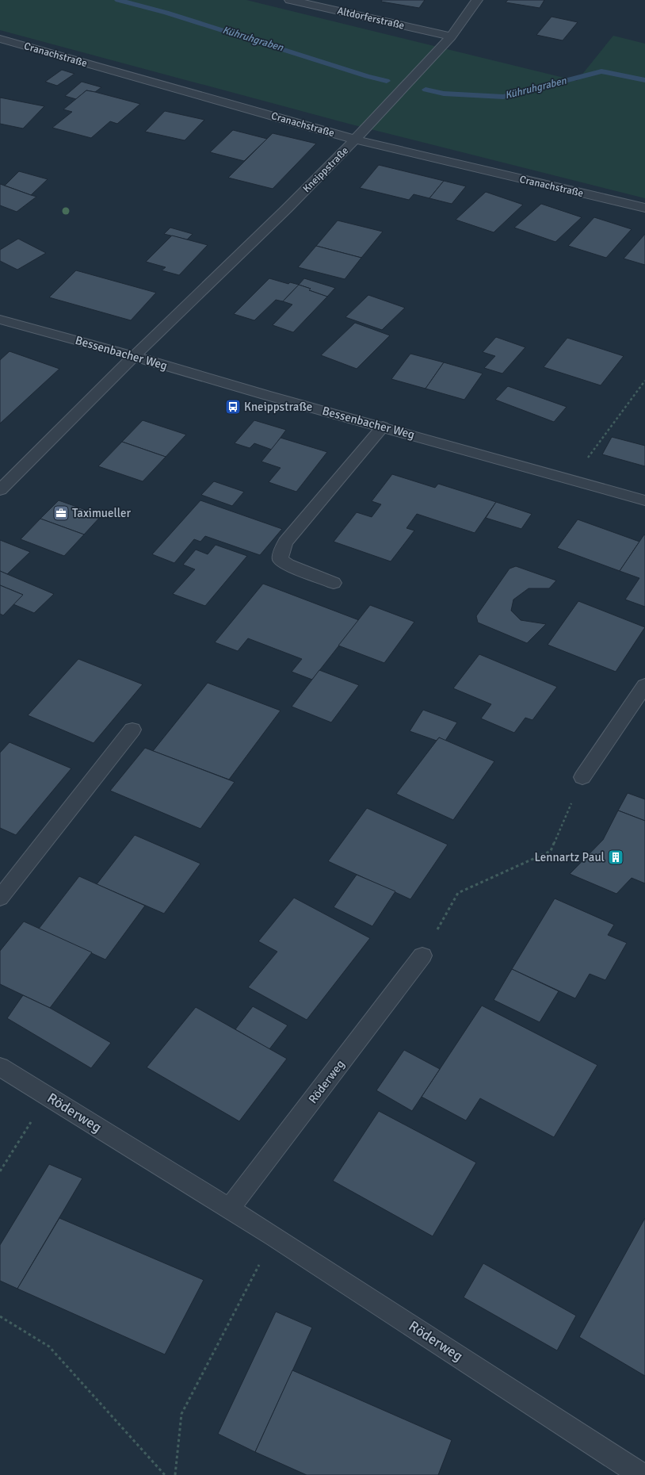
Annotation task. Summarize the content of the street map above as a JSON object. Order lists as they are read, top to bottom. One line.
{"streets":{"street":["Altdorferstraße","Cranachstraße","Kneippstraße","Bessenbacher Weg","Röderweg"]},"crossings":[["Altdorferstraße","Kneippstraße"],["Cranachstraße","Kneippstraße"],["Kneippstraße","Bessenbacher Weg"]],"water":["Kühruhgraben"],"places":{"bus stop":["Kneippstraße"],"office":["Taximueller"],"building":["Lennartz Paul"]}}
